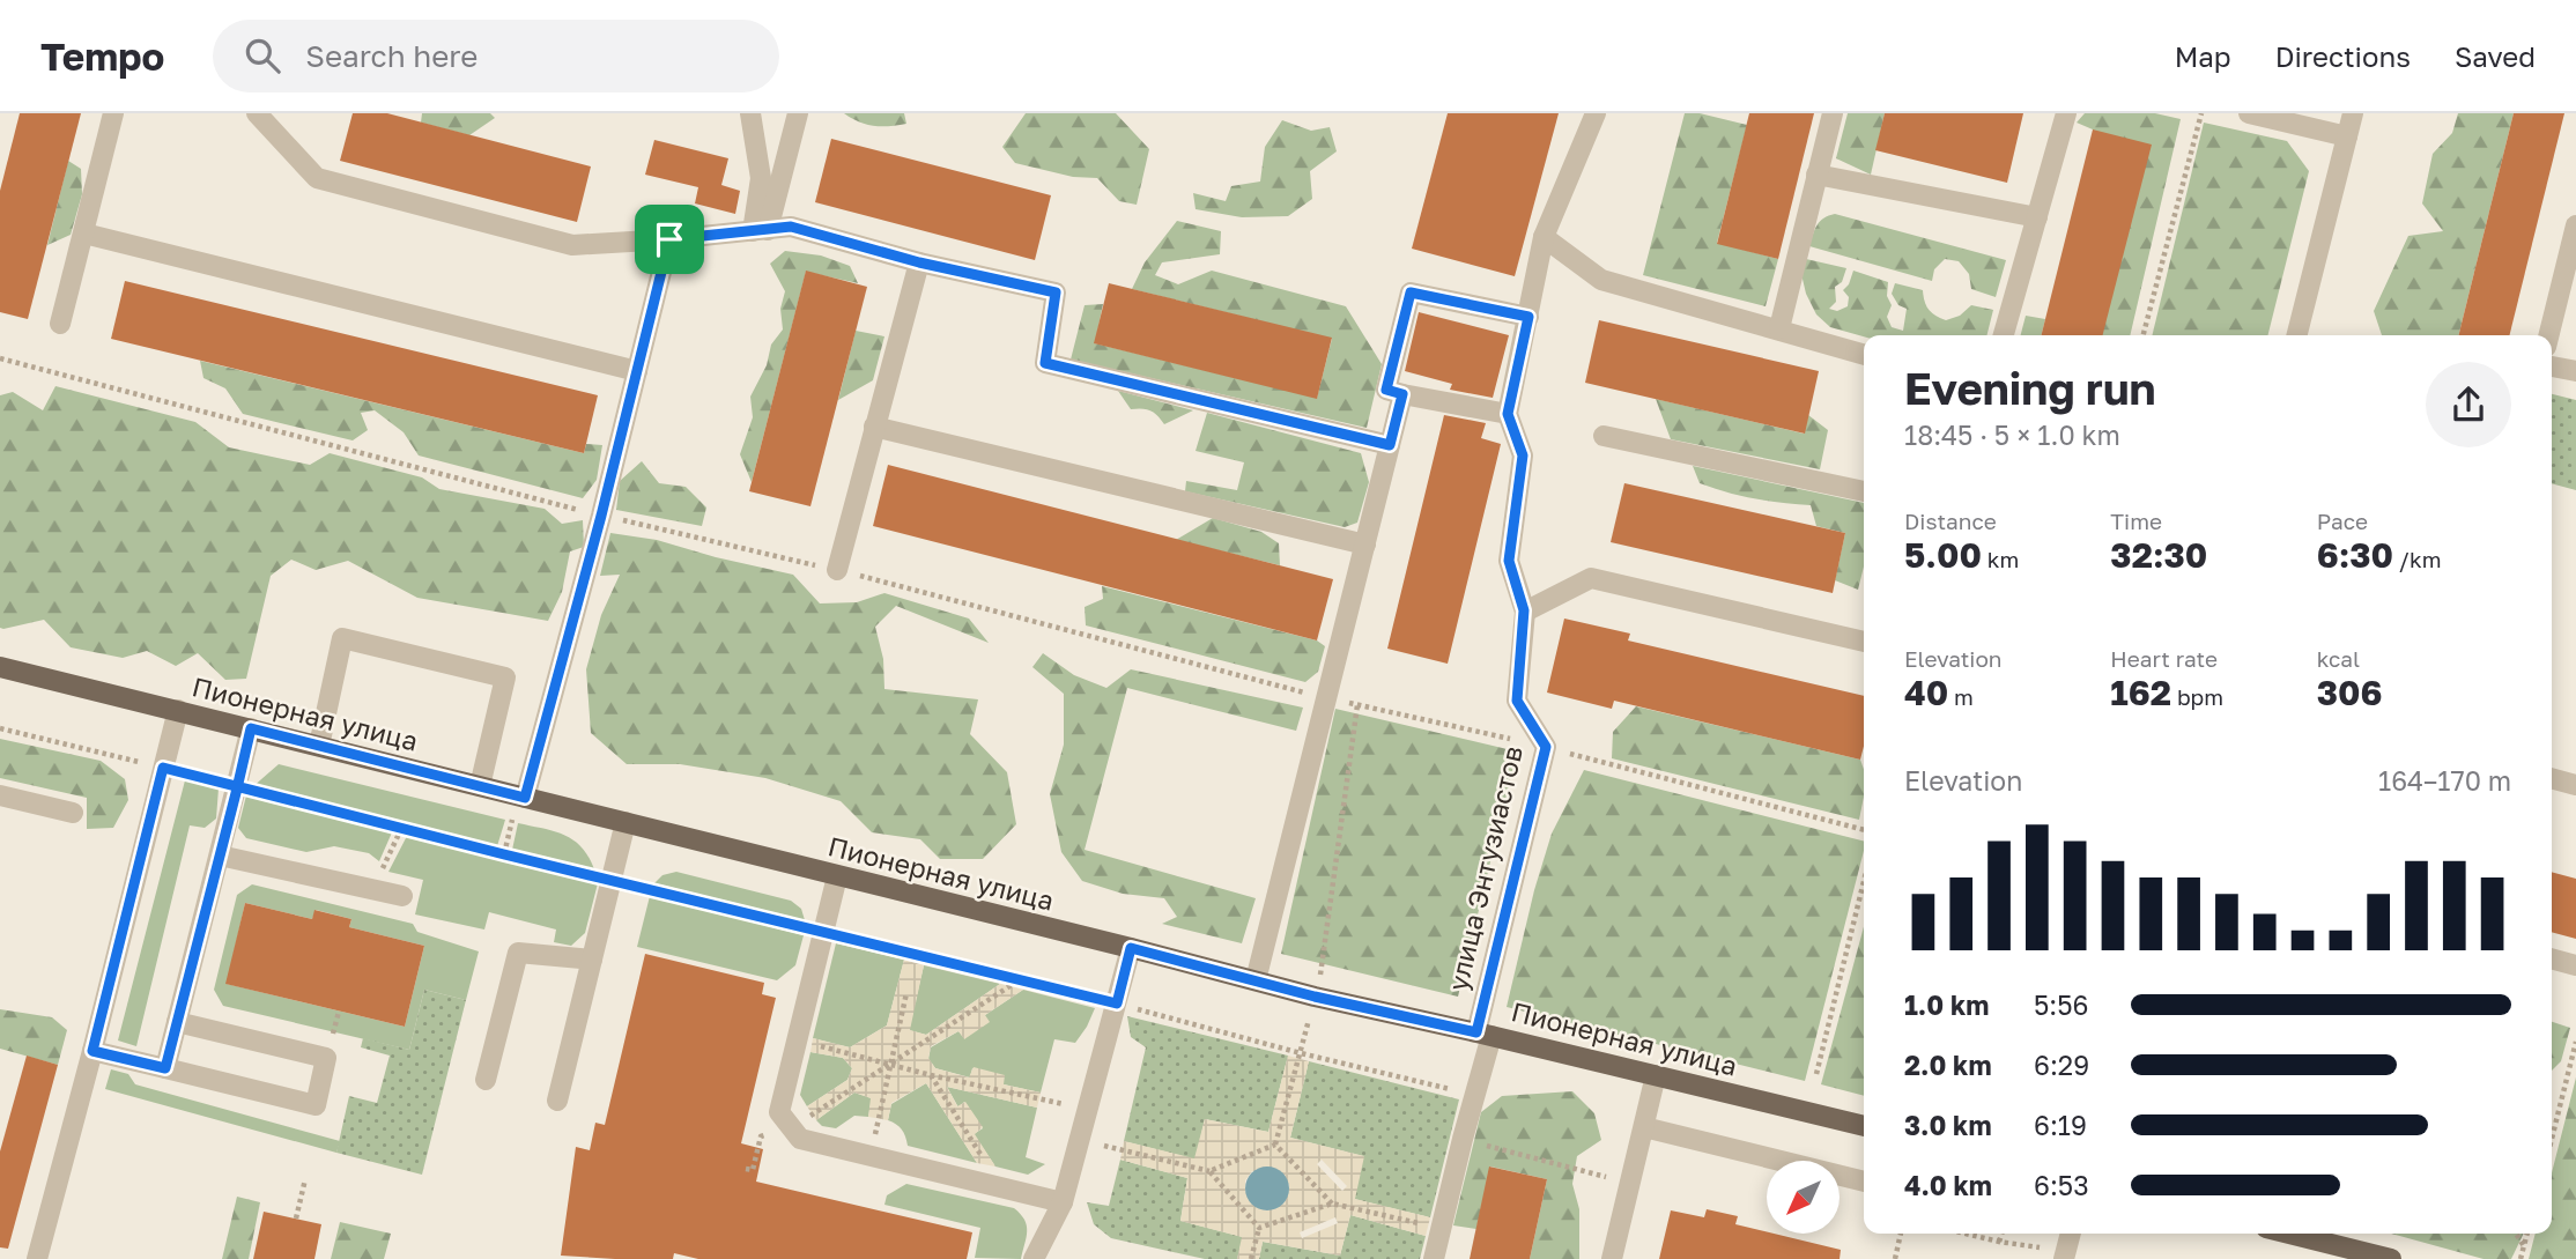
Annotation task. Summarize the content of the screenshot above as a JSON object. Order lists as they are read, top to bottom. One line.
{"streets":{"main road":["Пионерная улица"],"street":["улица Энтузиастов"]},"crossings":[["Пионерная улица","улица Энтузиастов"]],"north":"bottom left","page":{"header":"Tempo","search":"Search here","nav":["Map","Directions","Saved"],"heading":["Evening run","18:45 · 5 × 1.0 km"],"stats":[["Distance","5.00 km"],["Time","32:30"],["Pace","6:30 /km"],["Elevation","40 m"],["Heart rate","162 bpm"],["kcal","306"]],"chart":["Elevation","164–170 m"],"list":[{"name":"1.0 km","note":"5:56"},{"name":"2.0 km","note":"6:29"},{"name":"3.0 km","note":"6:19"},{"name":"4.0 km","note":"6:53"}]}}
